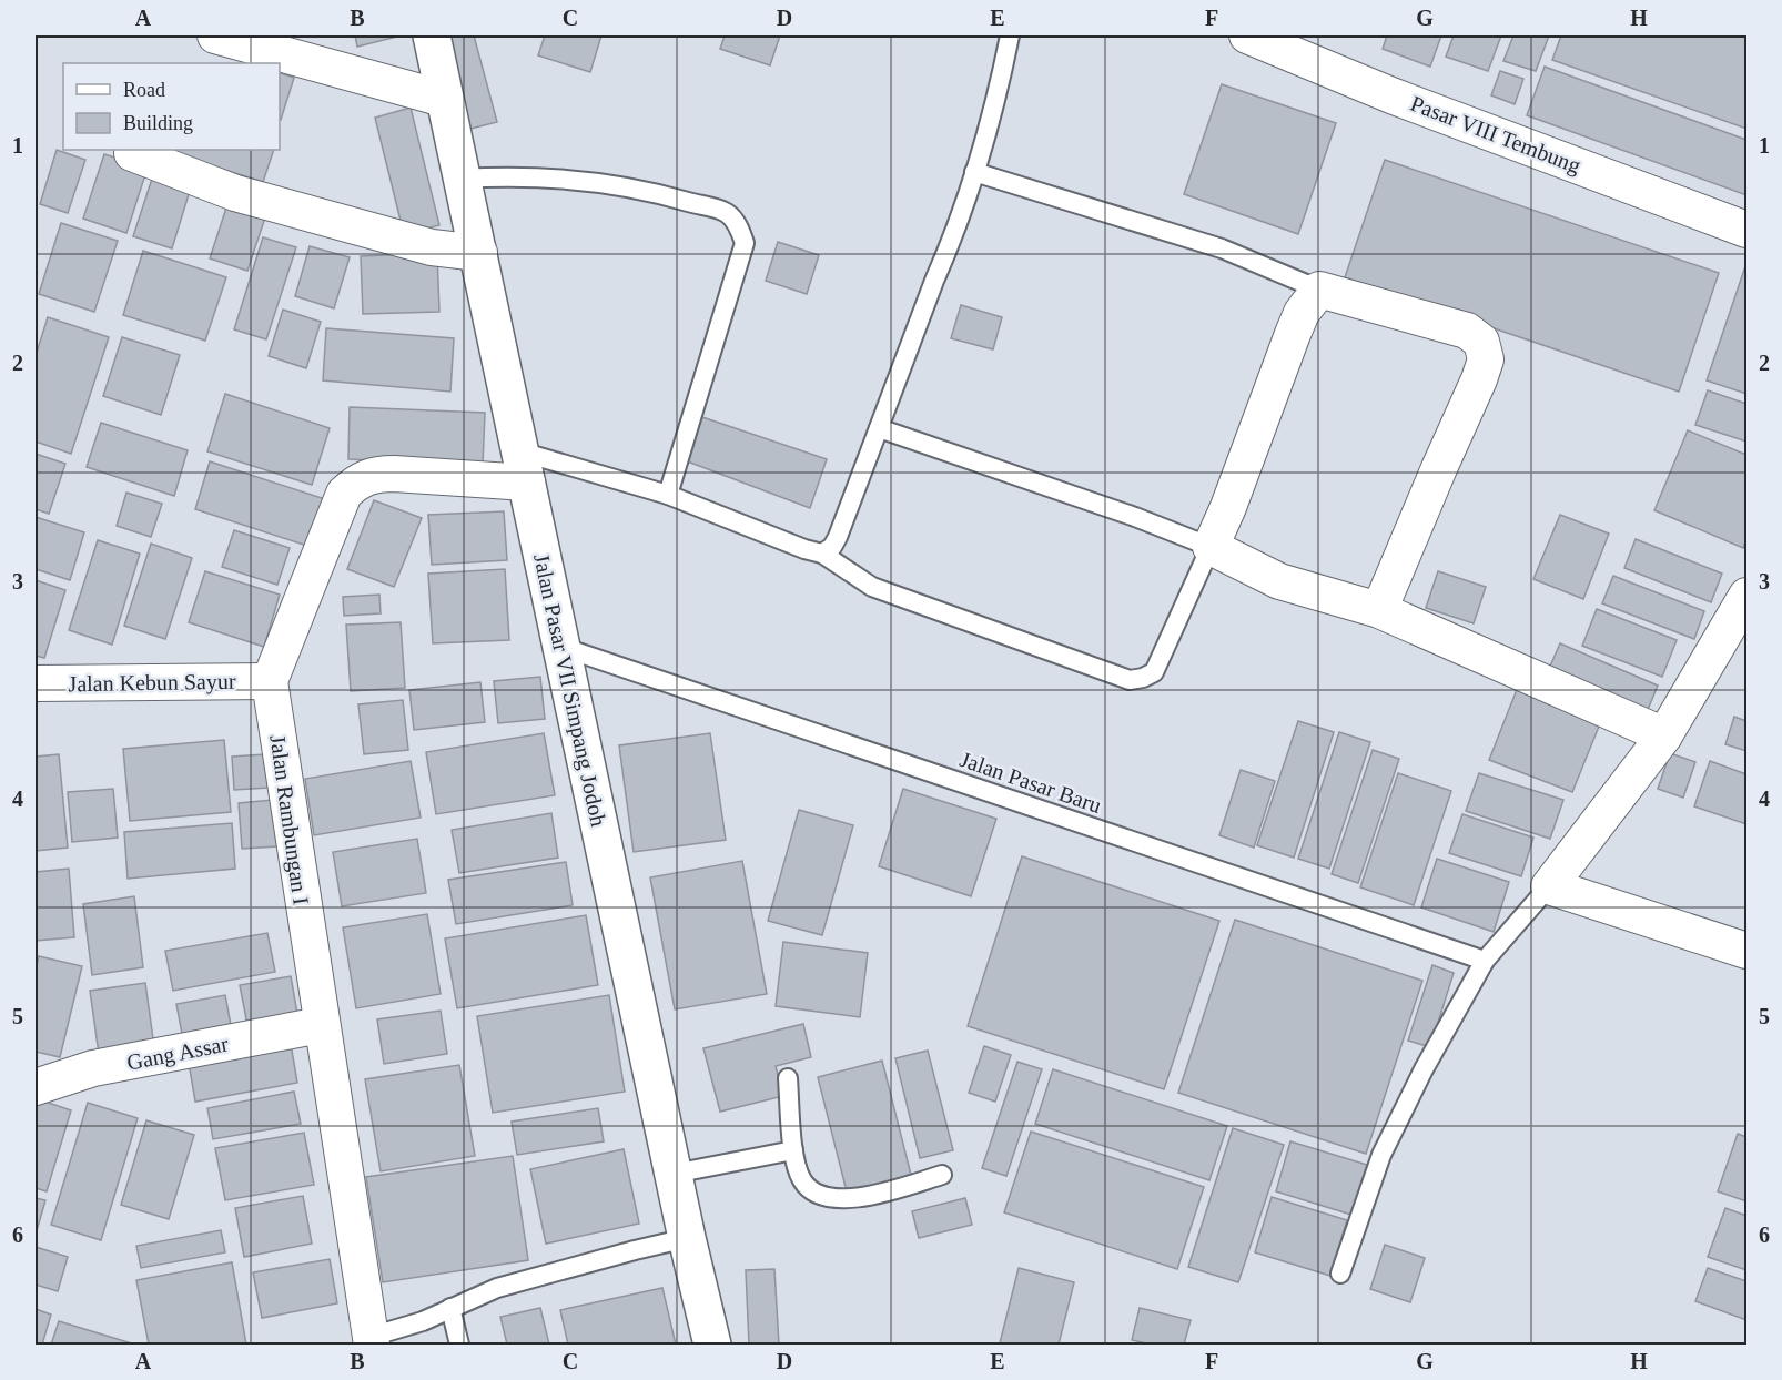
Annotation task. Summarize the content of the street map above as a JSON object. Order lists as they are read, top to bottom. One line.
{"streets":{"main road":["Jalan Pasar VII Simpang Jodoh"],"street":["Pasar VIII Tembung","Jalan Kebun Sayur","Jalan Rambungan I","Gang Assar"],"lane":["Jalan Pasar Baru"]},"crossings":[["Jalan Kebun Sayur","Jalan Rambungan I"],["Jalan Pasar VII Simpang Jodoh","Jalan Pasar Baru"],["Jalan Rambungan I","Gang Assar"]],"legend":["Road","Building"],"grid":{"columns":["A","B","C","D","E","F","G","H"],"rows":["1","2","3","4","5","6"]}}
